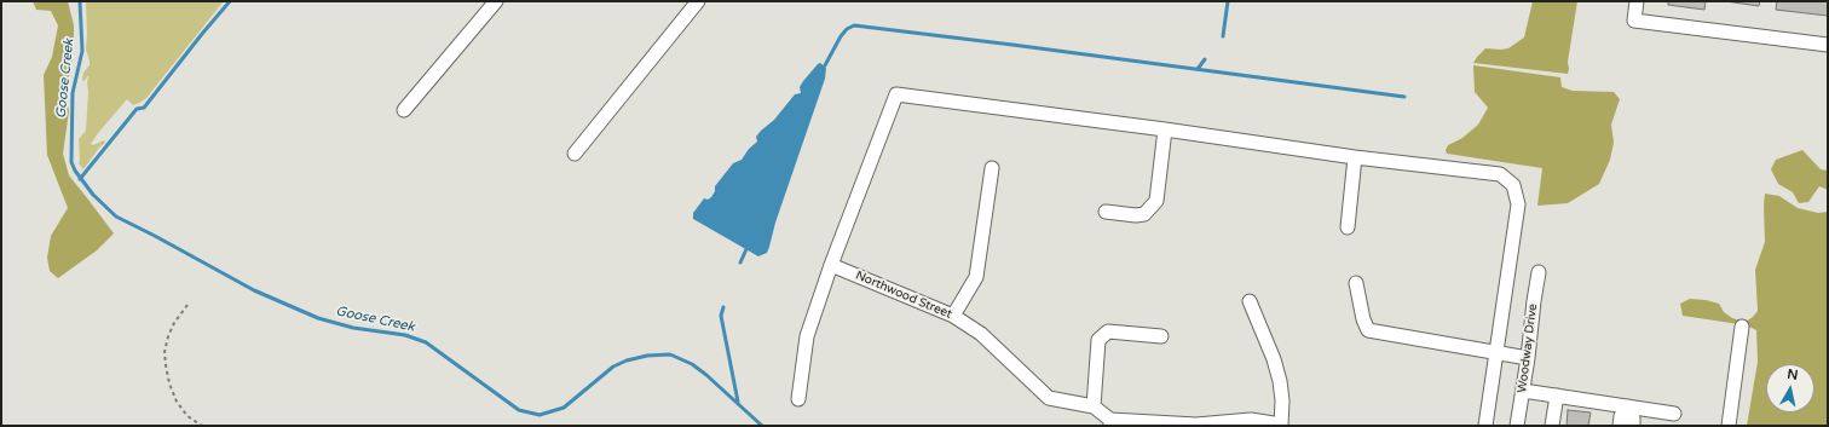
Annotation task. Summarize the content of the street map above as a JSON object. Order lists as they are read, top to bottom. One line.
{"streets":{"street":["Northwood Street","Woodway Drive"]},"water":["Goose Creek"],"north":"top"}
